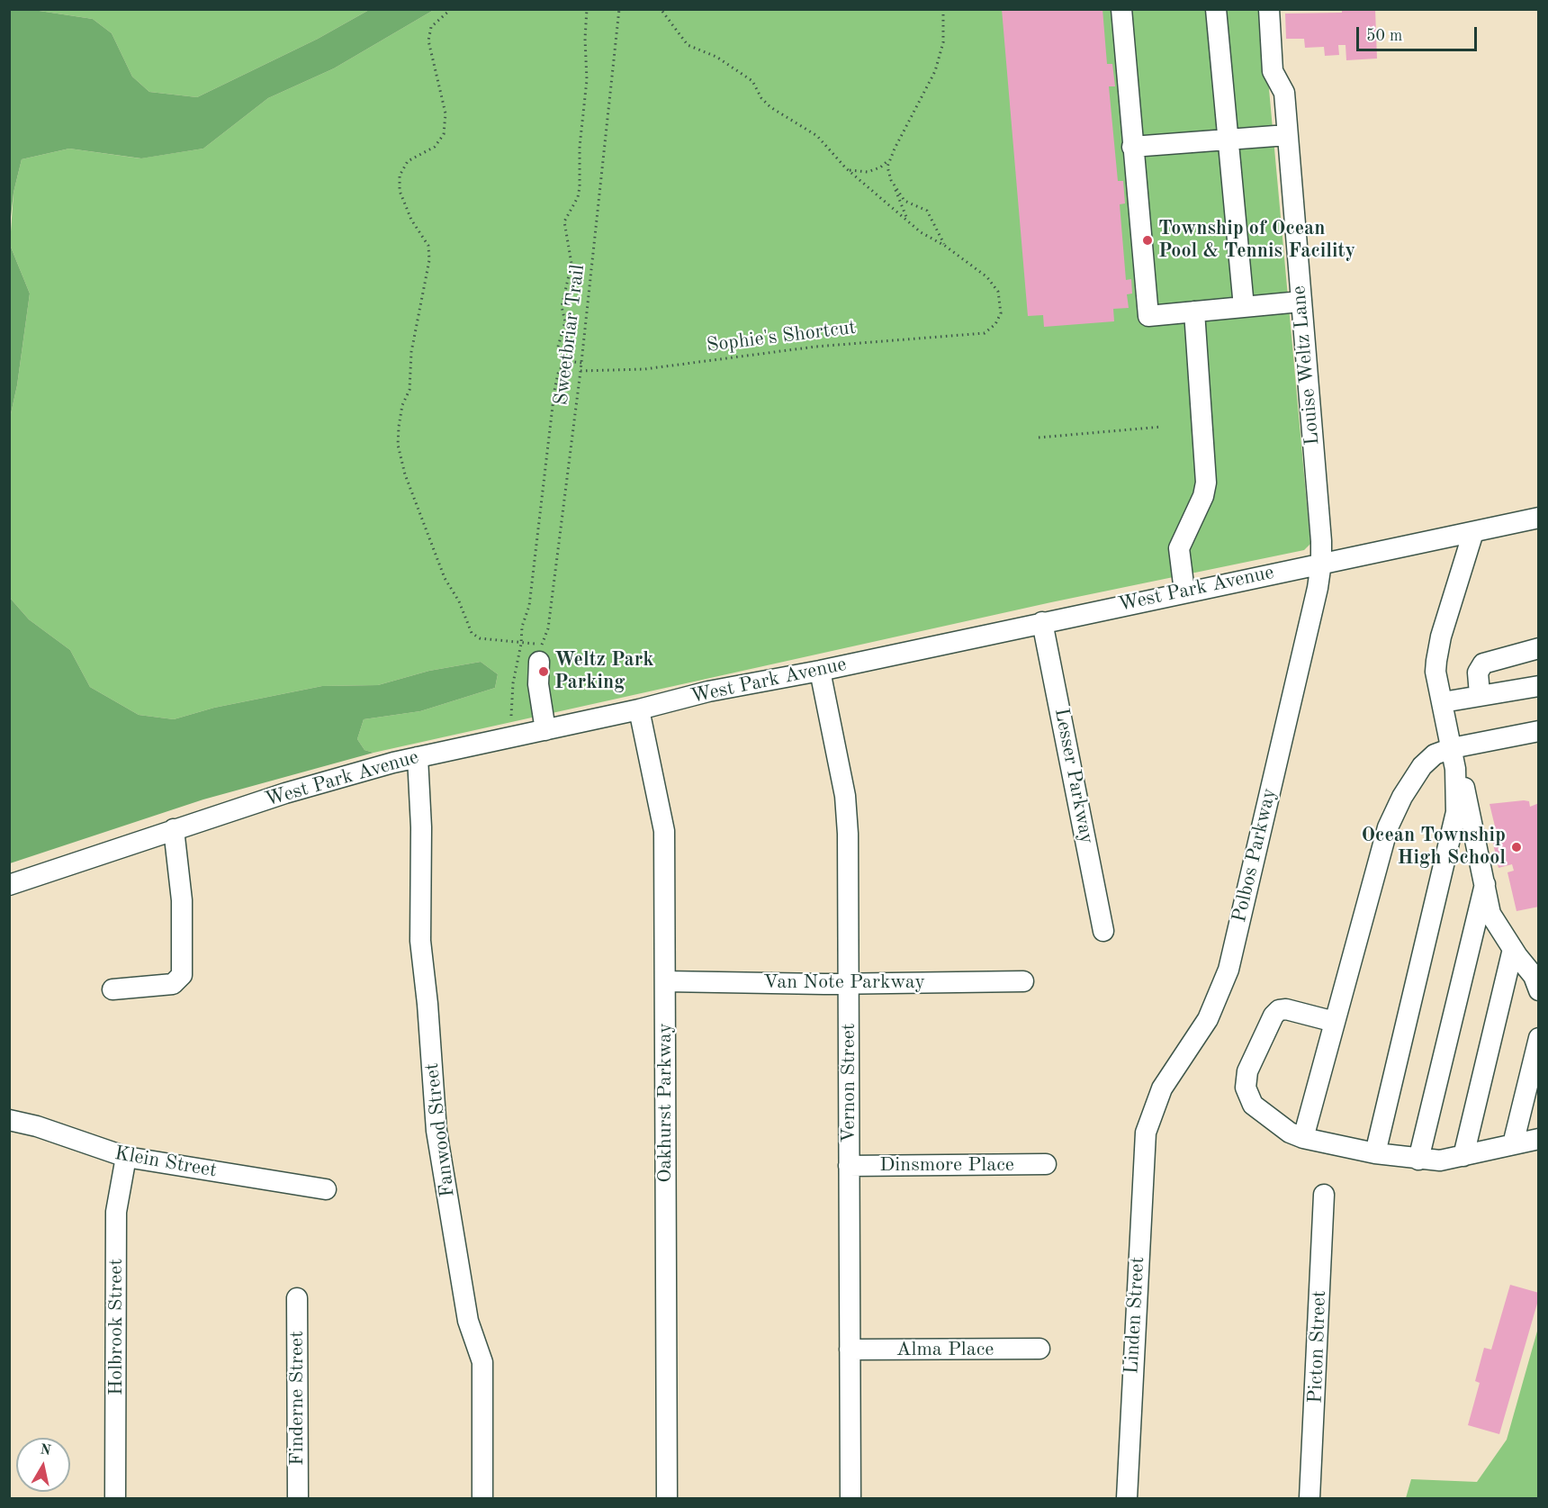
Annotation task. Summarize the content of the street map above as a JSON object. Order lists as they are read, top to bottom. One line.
{"streets":{"street":["Louise Weltz Lane","West Park Avenue","Lesser Parkway","Polbos Parkway","Van Note Parkway","Vernon Street","Oakhurst Parkway","Fanwood Street","Klein Street","Dinsmore Place","Linden Street","Holbrook Street","Picton Street","Alma Place","Finderne Street"],"path":["Sweetbriar Trail","Sophie's Shortcut"]},"crossings":[["Sweetbriar Trail","Sophie's Shortcut"],["Louise Weltz Lane","West Park Avenue"],["Louise Weltz Lane","Polbos Parkway"],["West Park Avenue","Lesser Parkway"],["West Park Avenue","Polbos Parkway"],["West Park Avenue","Vernon Street"],["West Park Avenue","Oakhurst Parkway"],["West Park Avenue","Fanwood Street"],["Polbos Parkway","Linden Street"],["Van Note Parkway","Vernon Street"],["Van Note Parkway","Oakhurst Parkway"],["Vernon Street","Dinsmore Place"],["Vernon Street","Alma Place"],["Klein Street","Holbrook Street"]],"places":["Township of Ocean Pool & Tennis Facility","Weltz Park Parking","Ocean Township High School"],"scale_bar":"50 m","north":"top"}
